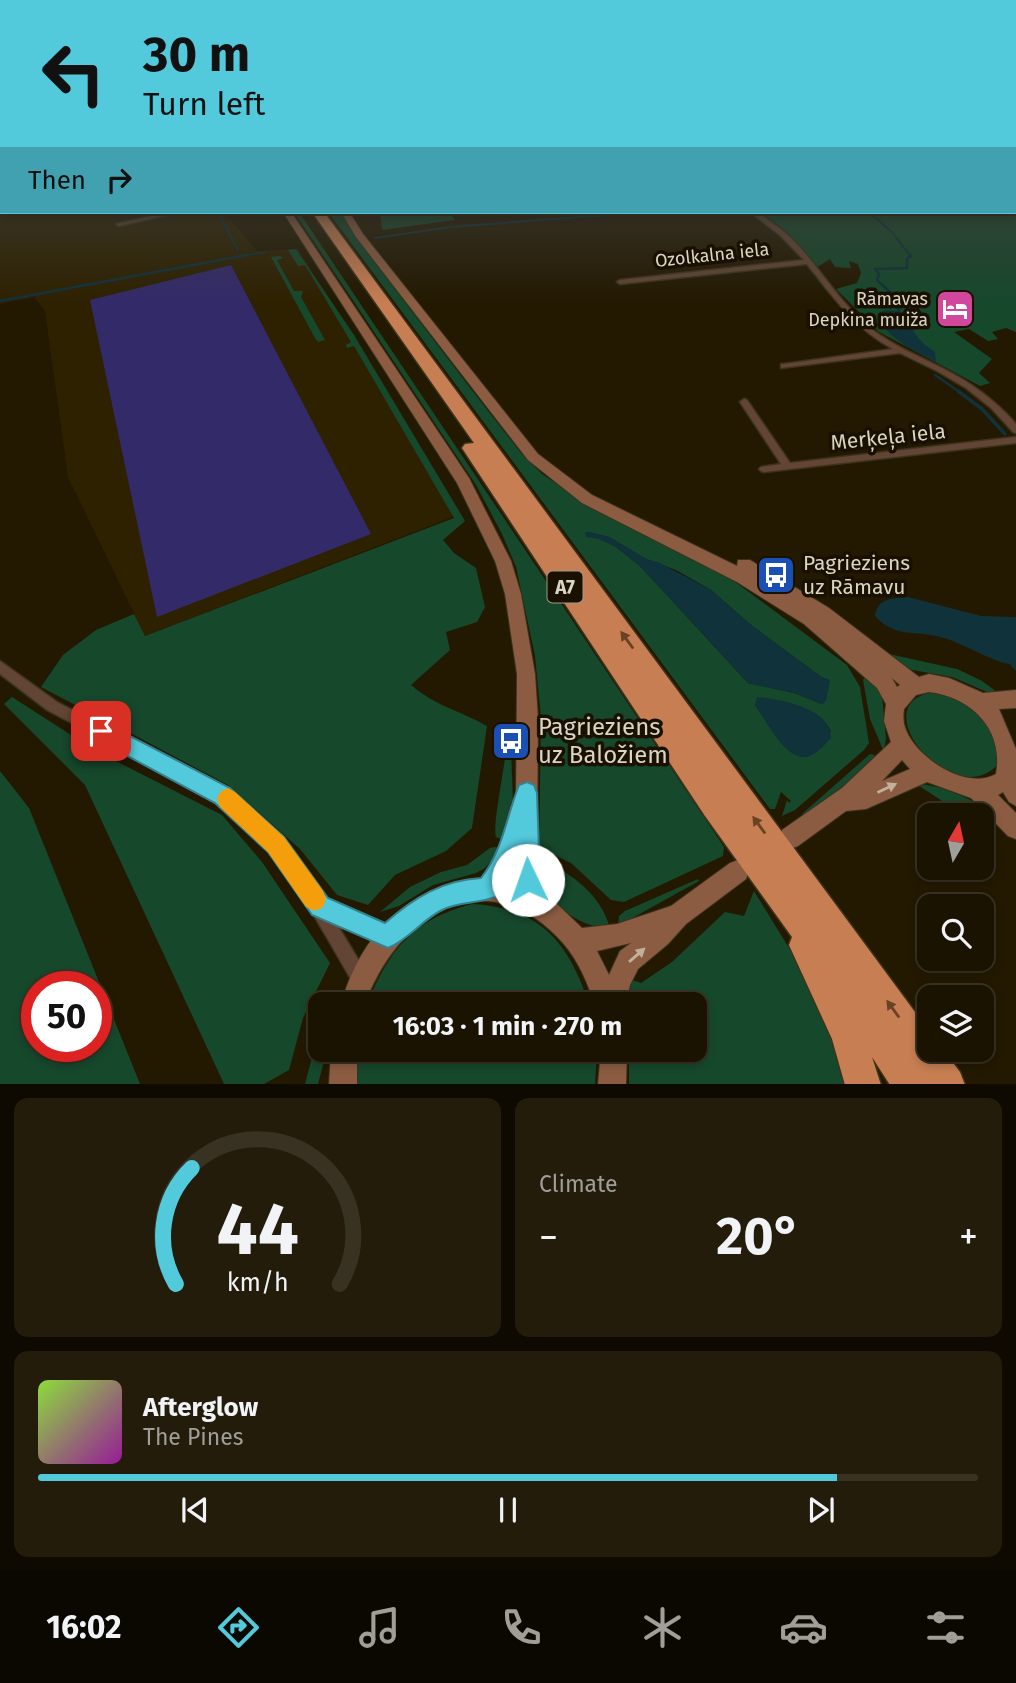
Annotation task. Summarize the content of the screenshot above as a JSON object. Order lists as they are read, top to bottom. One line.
{"streets":{"highway":["A7"],"street":["Ozolkalna iela","Merķeļa iela"]},"places":{"hotel":["Rāmavas Depkina muiža"],"bus stop":["Pagrieziens uz Rāmavu","Pagrieziens uz Baložiem"]},"north":"top","page":{"turn":["30 m","Turn left"],"then":"Then","limit":"50","trip":"16:03 · 1 min · 270 m","tile":"Climate","heat":["−","20°","+"],"song":["Afterglow","The Pines"],"tabs":"16:02","gauge":["44","km/h"]}}
